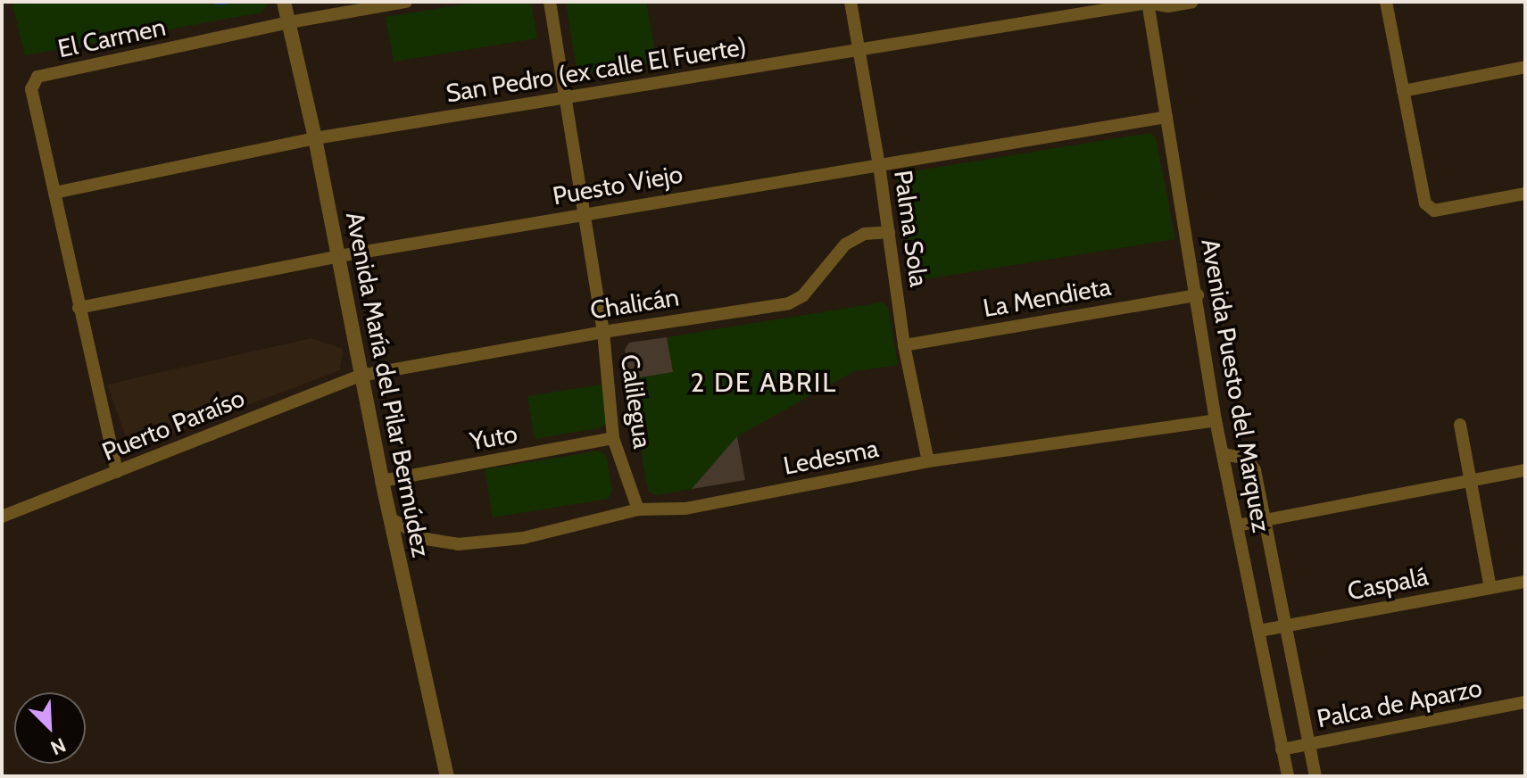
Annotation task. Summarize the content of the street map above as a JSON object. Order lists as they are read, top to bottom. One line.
{"streets":{"street":["El Carmen","San Pedro (ex calle El Fuerte)","Puesto Viejo","Palma Sola","La Mendieta","Chalicán","Avenida María del Pilar Bermúdez","Avenida Puesto del Marquez","Calilegua","Puerto Paraíso","Yuto","Ledesma","Caspalá","Palca de Aparzo"]},"crossings":[["El Carmen","San Pedro (ex calle El Fuerte)"],["El Carmen","Avenida María del Pilar Bermúdez"],["San Pedro (ex calle El Fuerte)","Palma Sola"],["San Pedro (ex calle El Fuerte)","Avenida María del Pilar Bermúdez"],["San Pedro (ex calle El Fuerte)","Avenida Puesto del Marquez"],["San Pedro (ex calle El Fuerte)","Calilegua"],["Puesto Viejo","Palma Sola"],["Puesto Viejo","Avenida María del Pilar Bermúdez"],["Puesto Viejo","Avenida Puesto del Marquez"],["Puesto Viejo","Calilegua"],["Palma Sola","La Mendieta"],["Palma Sola","Chalicán"],["Palma Sola","Ledesma"],["La Mendieta","Avenida Puesto del Marquez"],["Chalicán","Avenida María del Pilar Bermúdez"],["Chalicán","Calilegua"],["Chalicán","Puerto Paraíso"],["Avenida María del Pilar Bermúdez","Puerto Paraíso"],["Avenida María del Pilar Bermúdez","Yuto"],["Avenida María del Pilar Bermúdez","Ledesma"],["Avenida Puesto del Marquez","Ledesma"],["Avenida Puesto del Marquez","Caspalá"],["Avenida Puesto del Marquez","Palca de Aparzo"],["Calilegua","Yuto"],["Calilegua","Ledesma"]],"districts":["2 DE ABRIL"],"north":"bottom right"}
